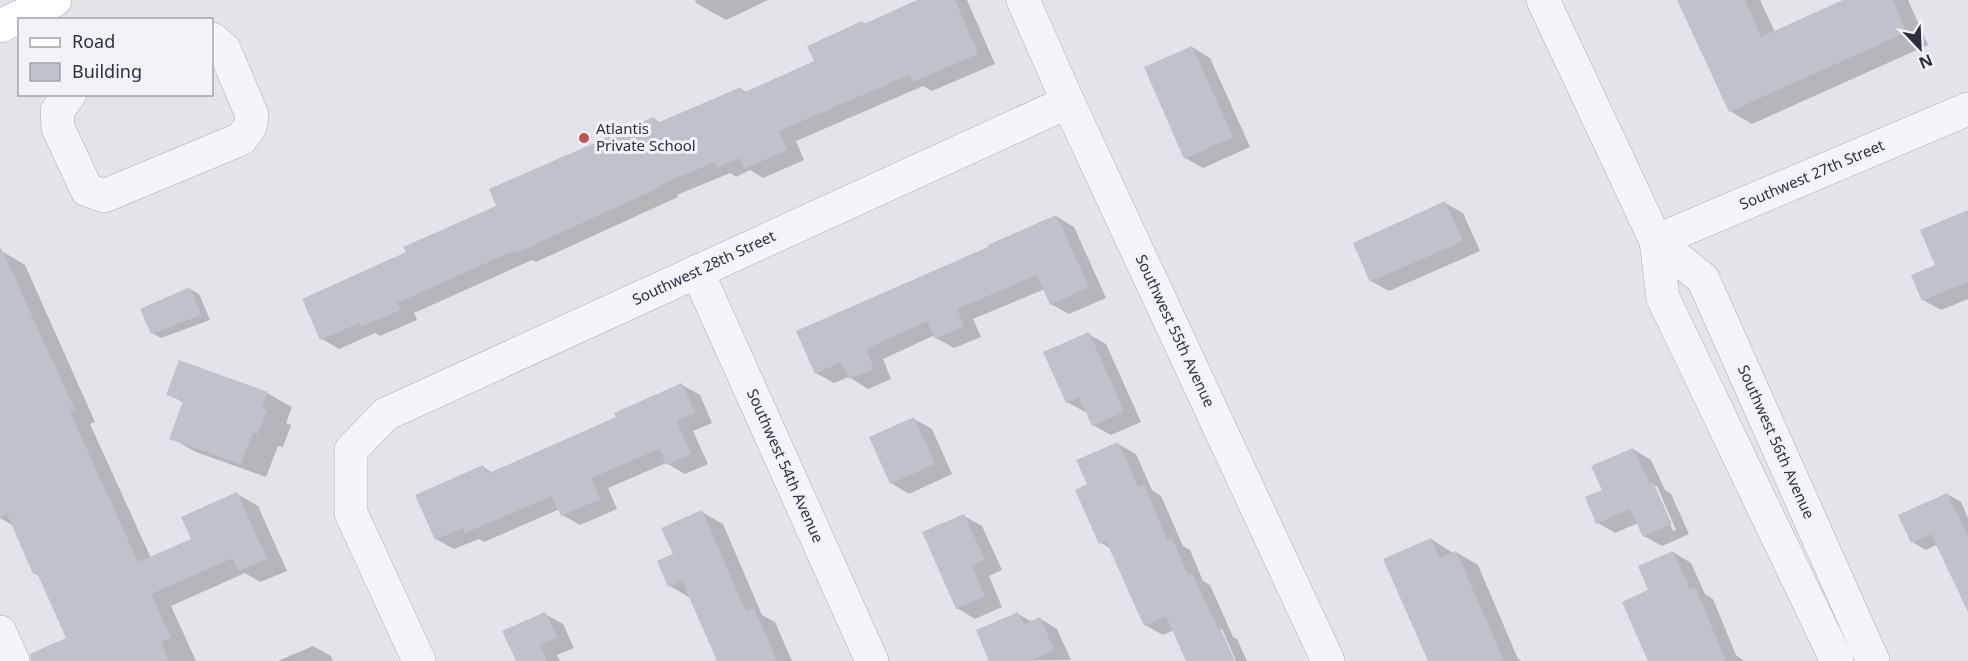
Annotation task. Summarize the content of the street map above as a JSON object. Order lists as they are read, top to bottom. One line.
{"streets":{"street":["Southwest 27th Street","Southwest 28th Street","Southwest 55th Avenue","Southwest 56th Avenue","Southwest 54th Avenue"]},"crossings":[["Southwest 27th Street","Southwest 56th Avenue"],["Southwest 28th Street","Southwest 55th Avenue"],["Southwest 28th Street","Southwest 54th Avenue"]],"places":["Atlantis Private School"],"legend":["Road","Building"],"north":"bottom right"}
